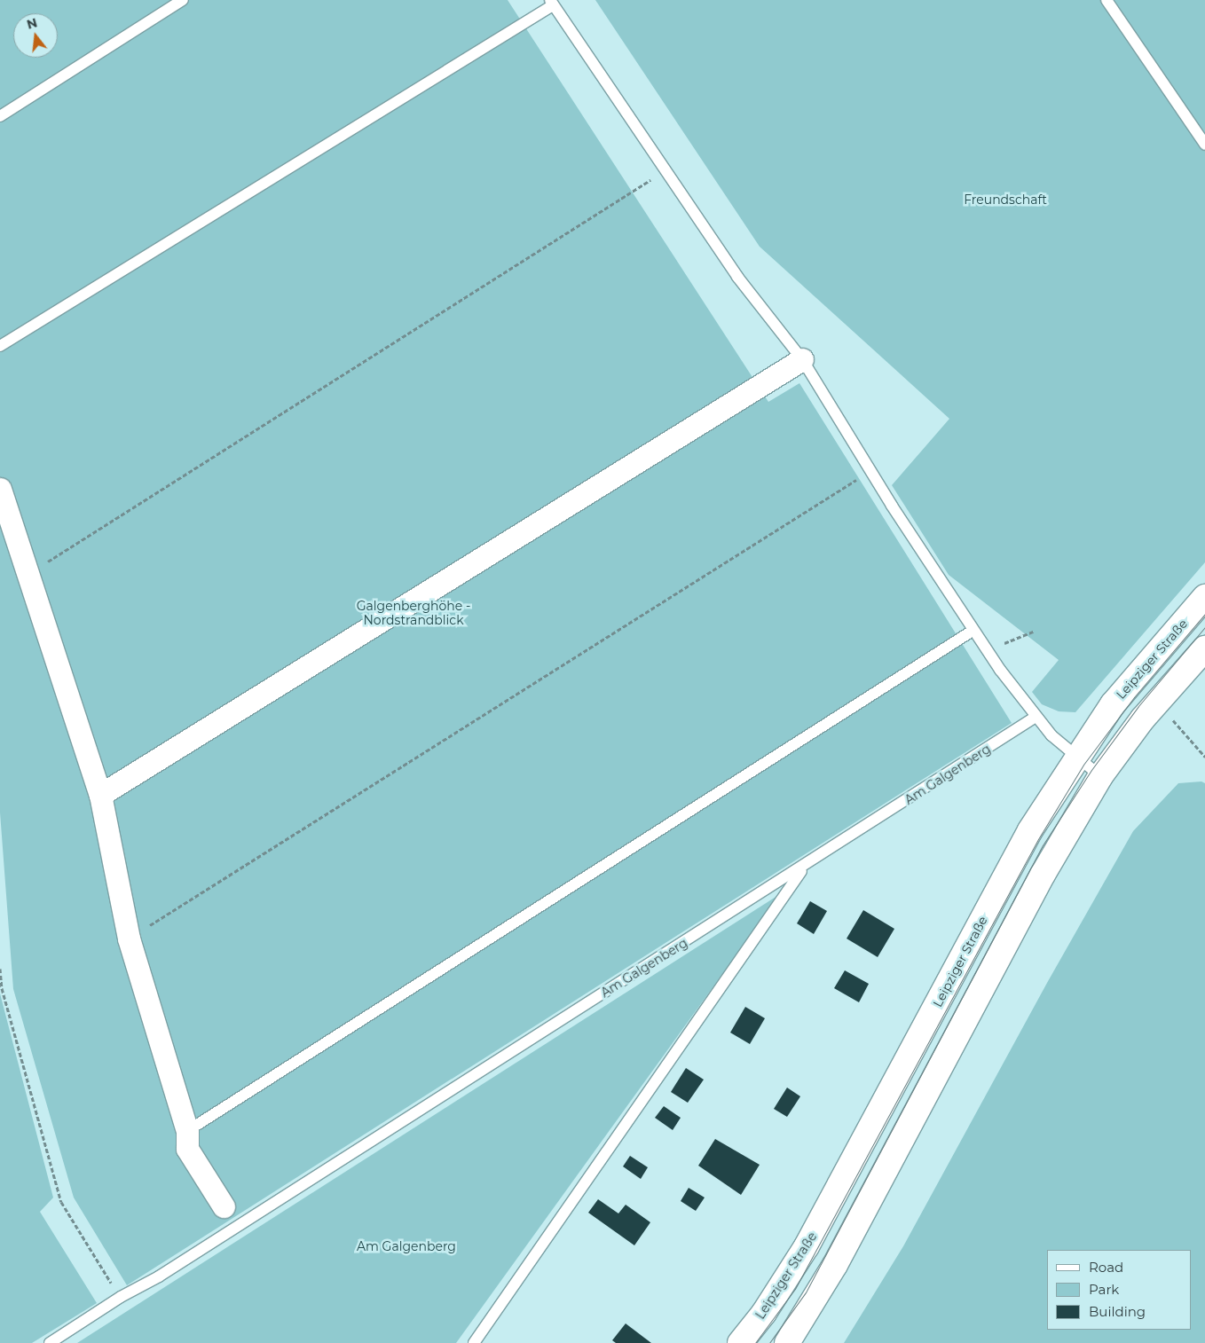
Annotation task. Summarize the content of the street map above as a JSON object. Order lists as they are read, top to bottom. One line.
{"streets":{"main road":["Leipziger Straße"],"lane":["Am Galgenberg"]},"parks":["Freundschaft","Galgenberghöhe - Nordstrandblick","Am Galgenberg"],"legend":["Road","Park","Building"],"north":"top"}
